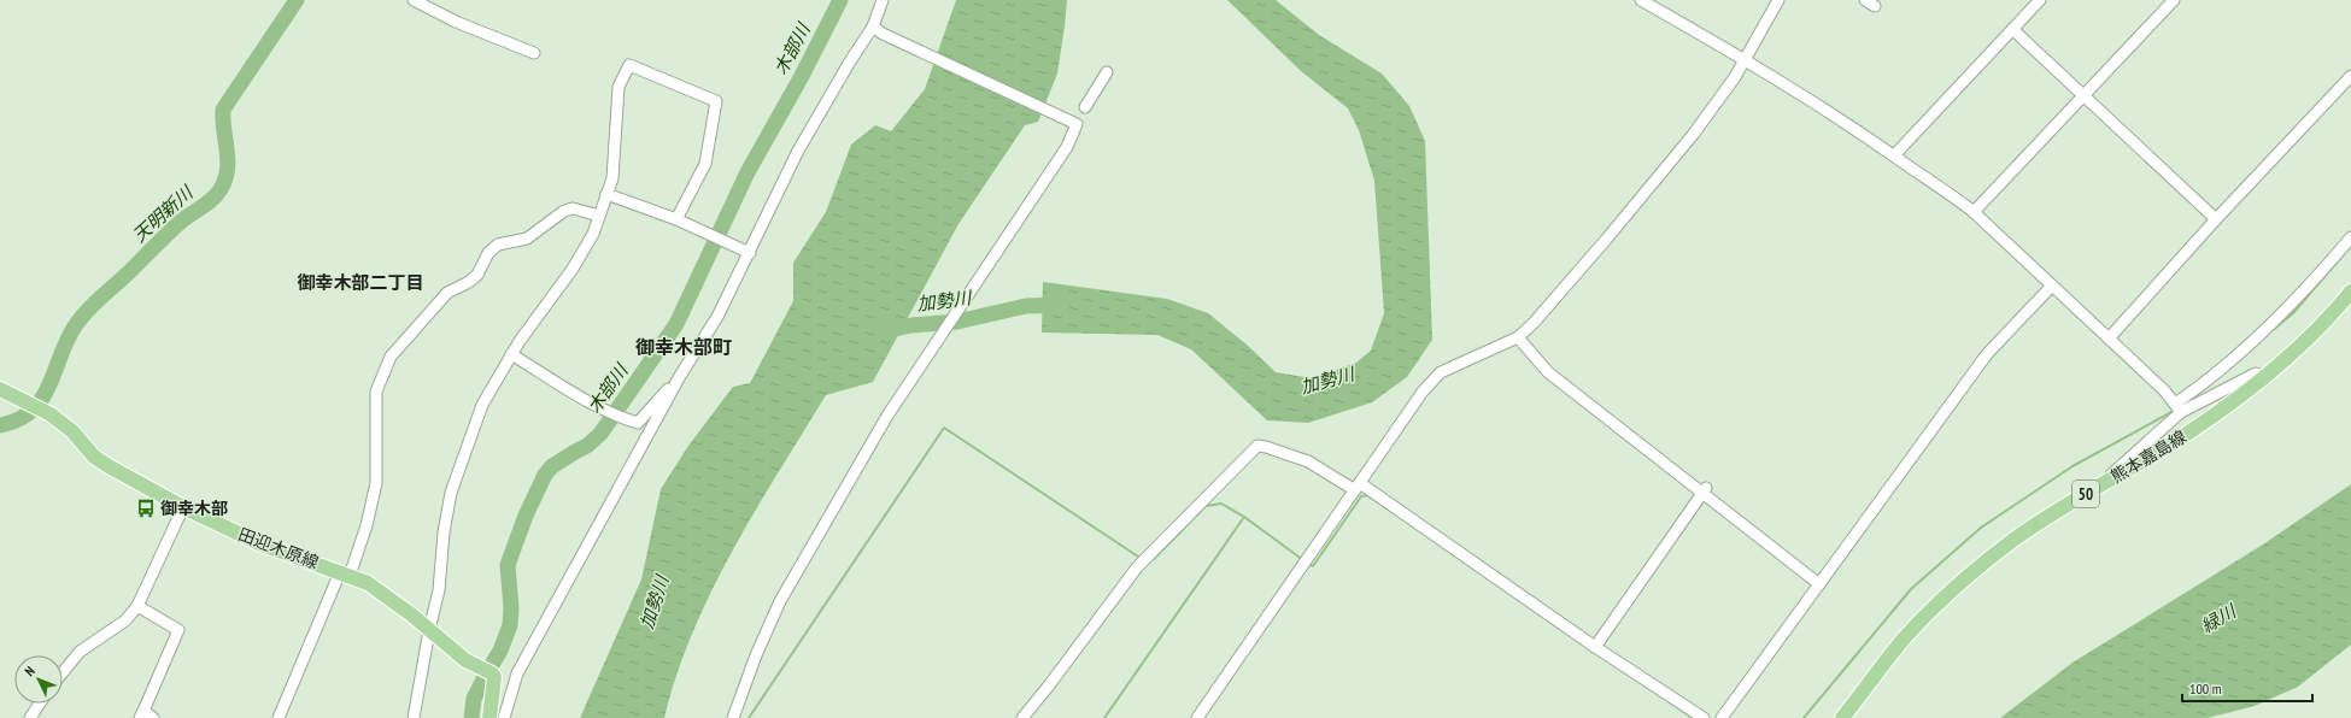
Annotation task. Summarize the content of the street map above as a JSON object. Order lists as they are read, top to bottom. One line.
{"streets":{"main road":["熊本嘉島線","50","田迎木原線"]},"districts":["御幸木部二丁目","御幸木部町"],"water":["木部川","天明新川","加勢川","緑川"],"places":{"bus stop":["御幸木部"]},"scale_bar":"100 m","north":"top left"}
